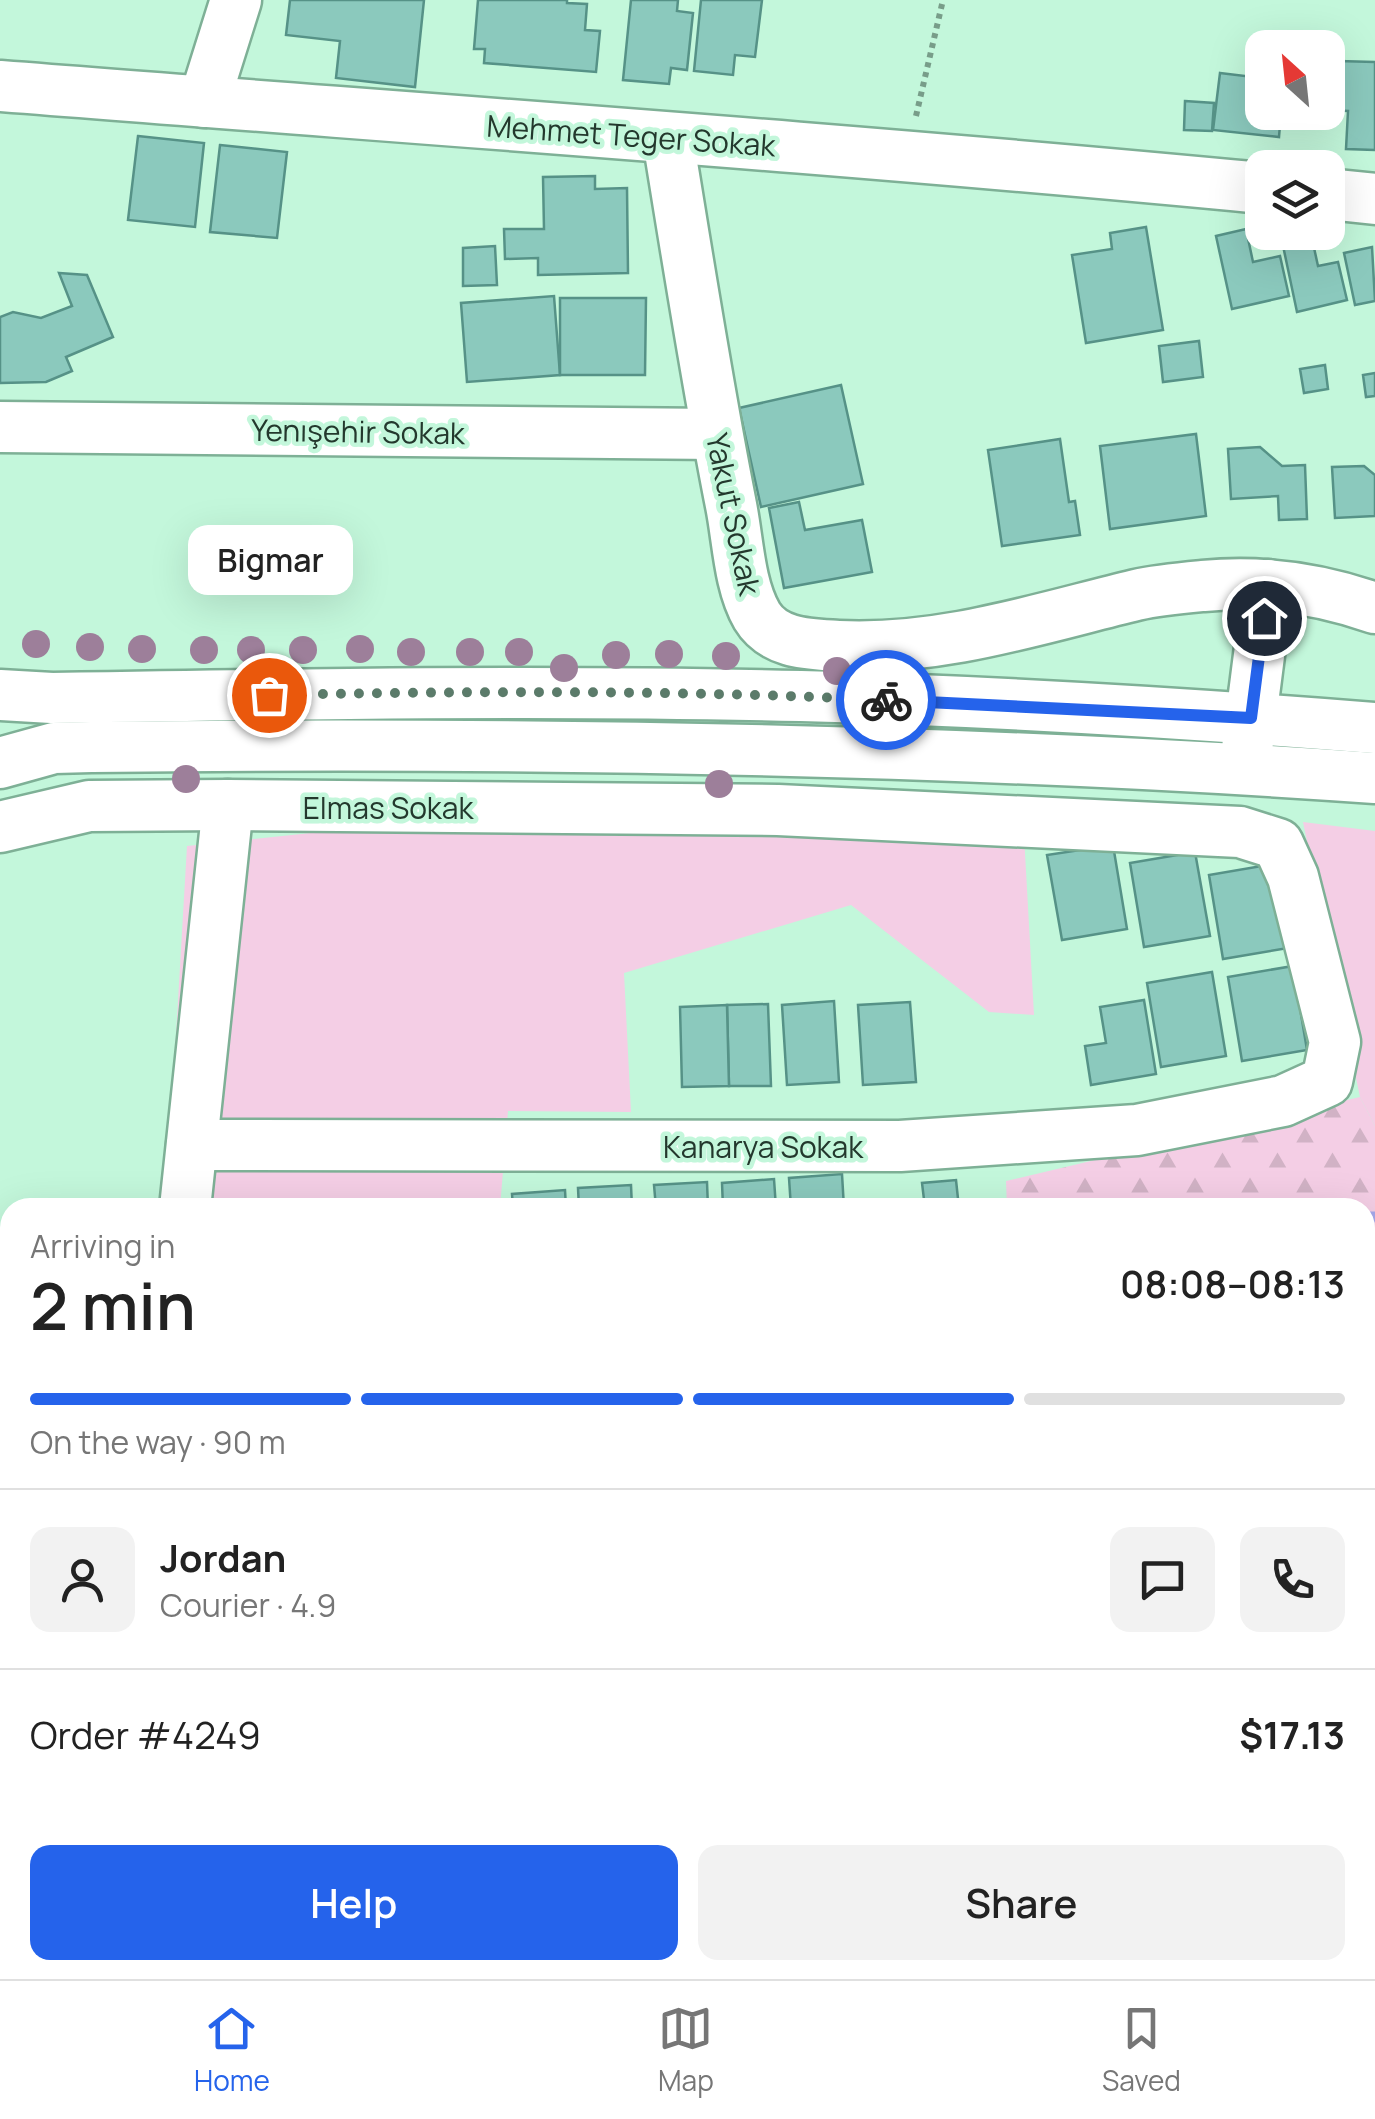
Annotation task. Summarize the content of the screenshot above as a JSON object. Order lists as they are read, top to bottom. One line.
{"streets":{"street":["Mehmet Teger Sokak","Yenışehir Sokak","Yakut Sokak","Elmas Sokak","Kanarya Sokak"]},"crossings":[["Mehmet Teger Sokak","Yakut Sokak"],["Yenışehir Sokak","Yakut Sokak"],["Elmas Sokak","Kanarya Sokak"]],"places":["Bigmar"],"north":"top left","page":{"bubble":"Bigmar","heading":["2 min","Arriving in","08:08–08:13"],"panel":["Jordan","Courier · 4.9","Order #4249","$17.13"],"bar":"On the way · 90 m","buttons":["Help","Share"],"tabs":["Home","Map","Saved"]}}
